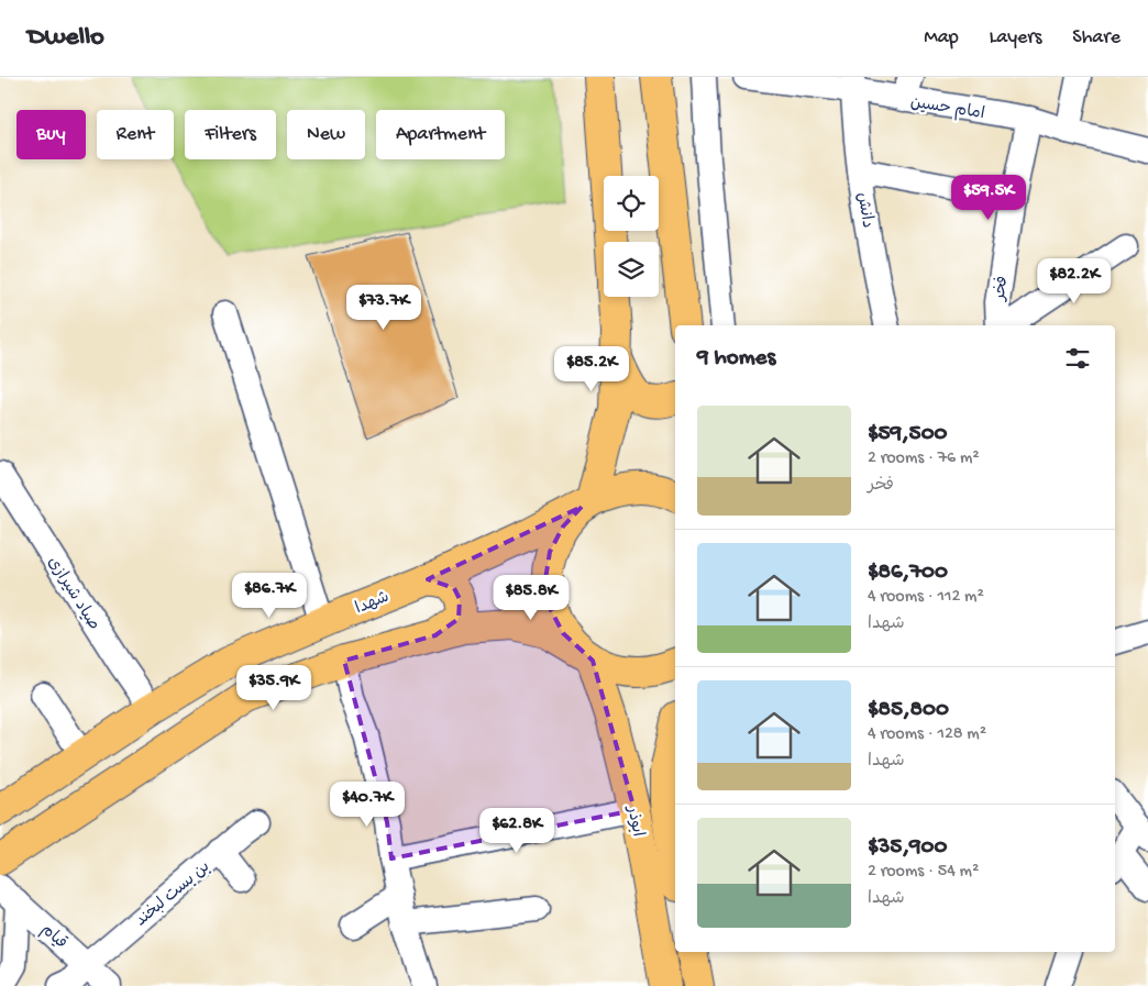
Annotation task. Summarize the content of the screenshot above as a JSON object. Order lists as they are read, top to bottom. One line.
{"streets":{"main road":["شهدا","ابوذر"],"street":["امام حسین","دانش","فخر","صیاد شیرازی","بن بست لبخند","قیام"]},"crossings":[["امام حسین","دانش"],["امام حسین","فخر"],["صیاد شیرازی","شهدا"],["بن بست لبخند","قیام"]],"page":{"header":"Dwello","nav":["Map","Layers","Share"],"chip":["Buy","Rent","Filters","New","Apartment"],"price":["$59.5K","$82.2K","$73.7K","$85.2K","$86.7K","$85.8K","$35.9K","$40.7K","$62.8K"],"heading":"9 homes","list":[{"name":"$59,500","note":"2 rooms · 76 m² · فخر"},{"name":"$86,700","note":"4 rooms · 112 m² · شهدا"},{"name":"$85,800","note":"4 rooms · 128 m² · شهدا"},{"name":"$35,900","note":"2 rooms · 54 m² · شهدا"}]}}
